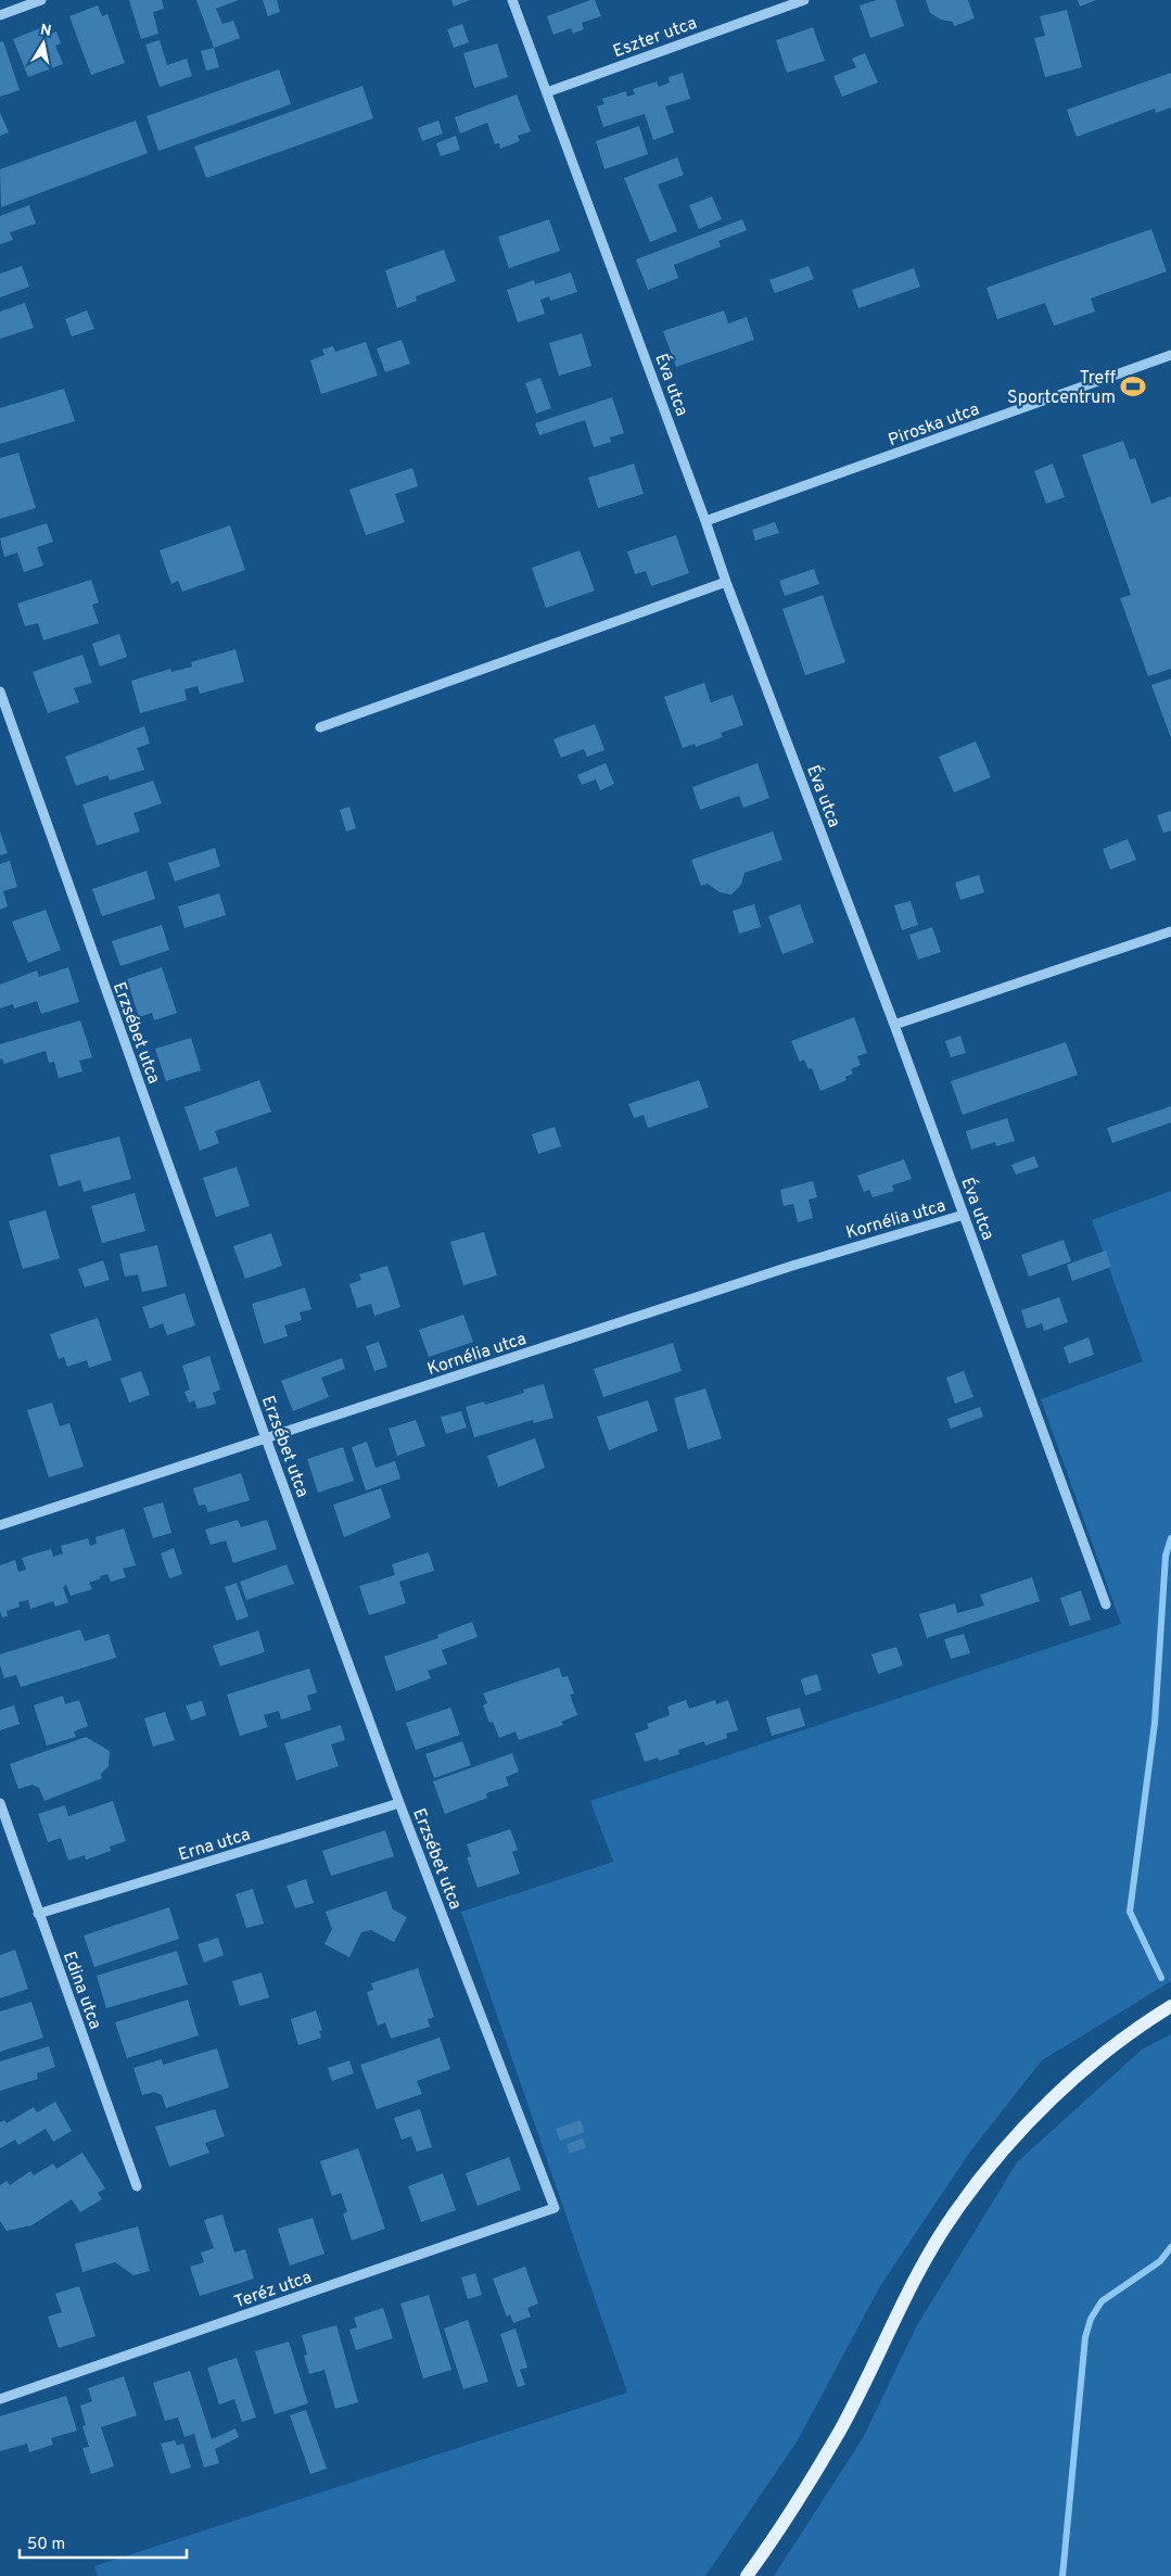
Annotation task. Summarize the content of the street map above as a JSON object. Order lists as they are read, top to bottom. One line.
{"streets":{"street":["Eszter utca","Éva utca","Piroska utca","Erzsébet utca","Kornélia utca","Erna utca","Edina utca","Teréz utca"]},"crossings":[["Eszter utca","Éva utca"],["Éva utca","Piroska utca"],["Éva utca","Kornélia utca"],["Erzsébet utca","Kornélia utca"],["Erzsébet utca","Erna utca"],["Erzsébet utca","Teréz utca"],["Erna utca","Edina utca"]],"places":{"sports":["Treff Sportcentrum"]},"scale_bar":"50 m","north":"top"}
